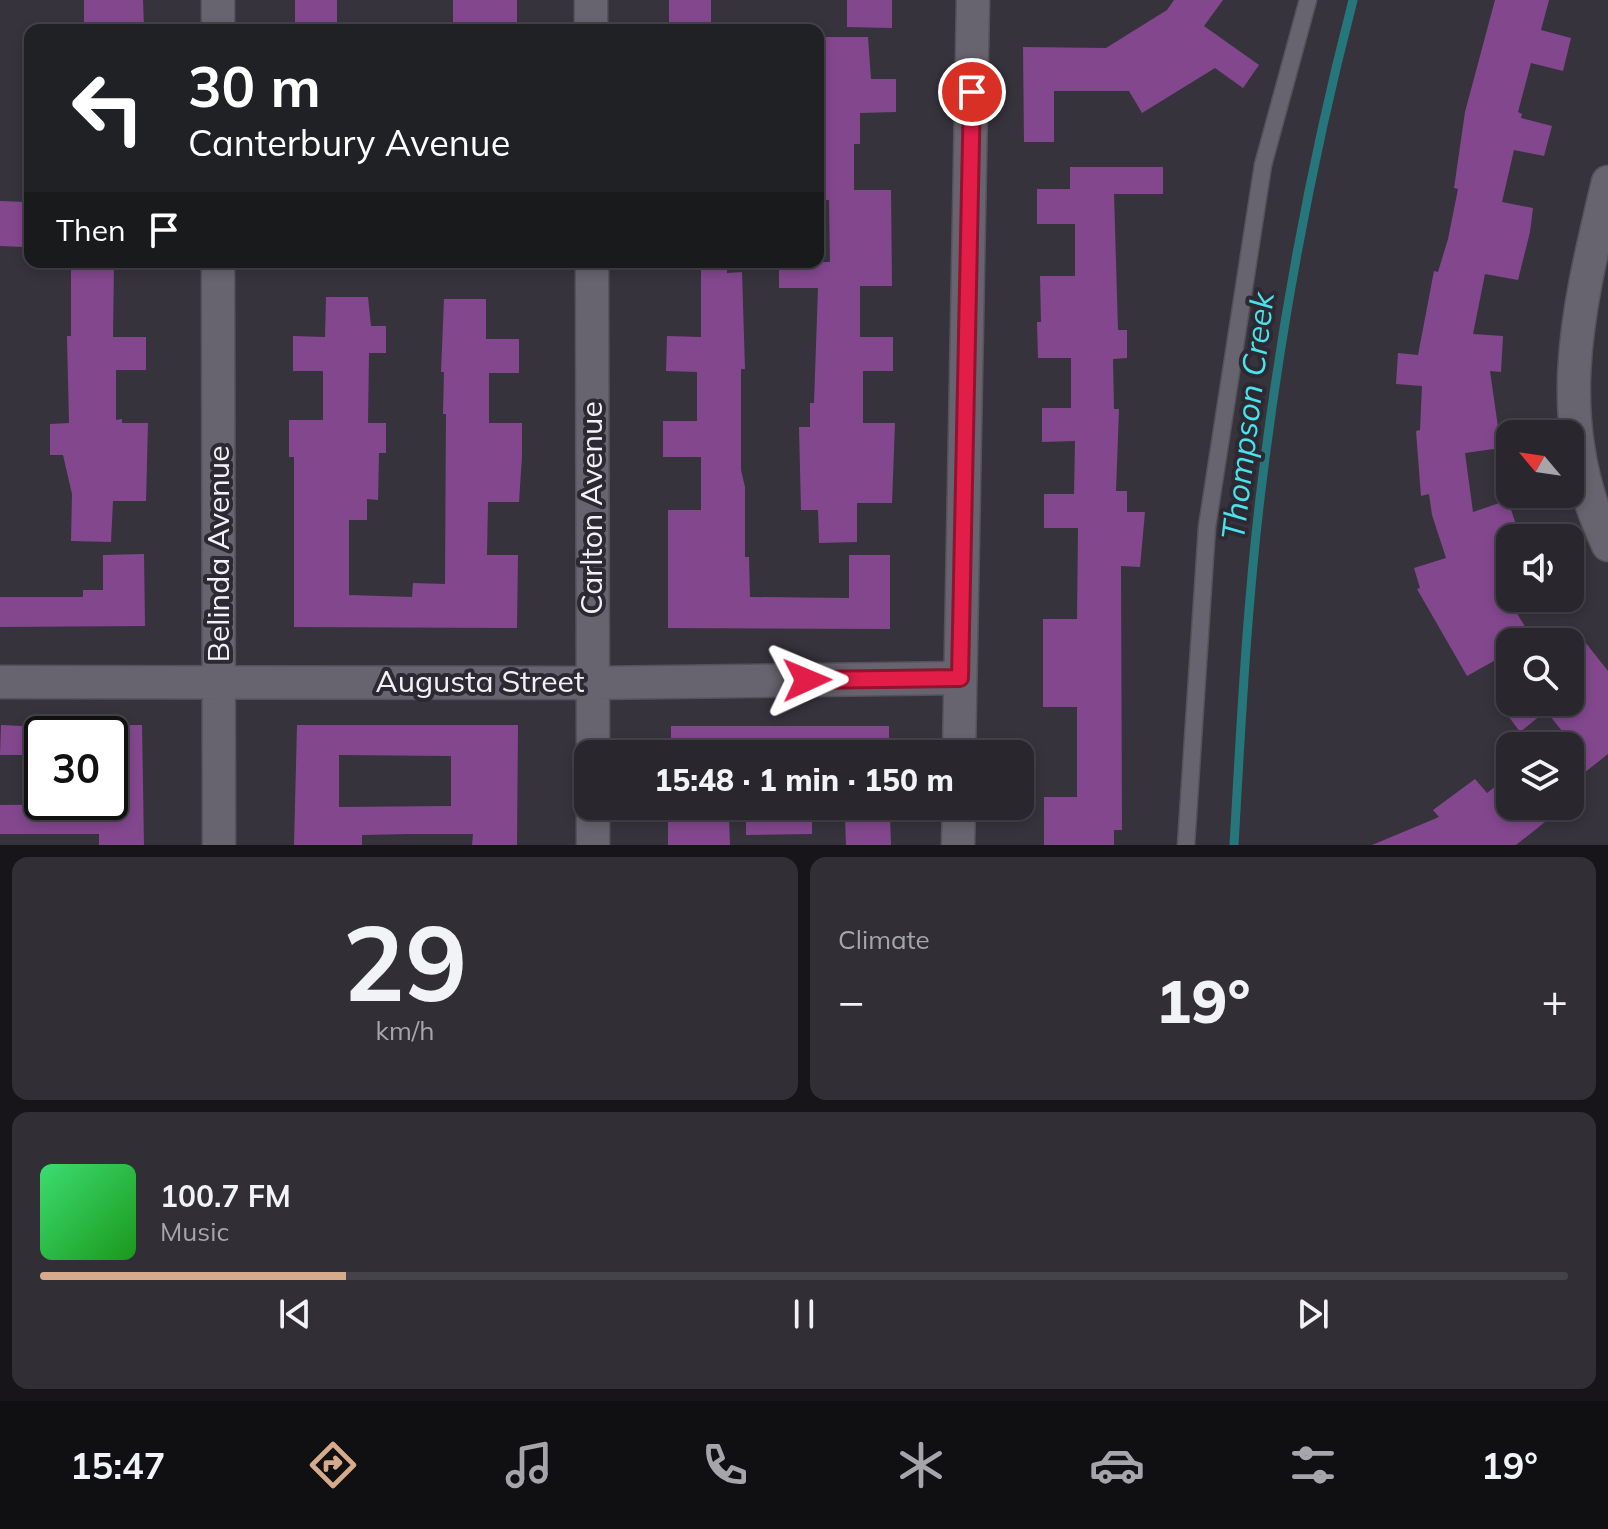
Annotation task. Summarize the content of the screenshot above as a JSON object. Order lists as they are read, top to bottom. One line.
{"streets":{"street":["Carlton Avenue","Belinda Avenue","Augusta Street"]},"crossings":[["Carlton Avenue","Augusta Street"],["Belinda Avenue","Augusta Street"]],"water":["Thompson Creek"],"north":"top left","page":{"turn":["30 m","Canterbury Avenue"],"then":"Then","limit":"30","trip":"15:48 · 1 min · 150 m","tile":[["29","km/h"],"Climate"],"heat":["−","19°","+"],"song":["100.7 FM","Music"],"tabs":["15:47","19°"]}}
